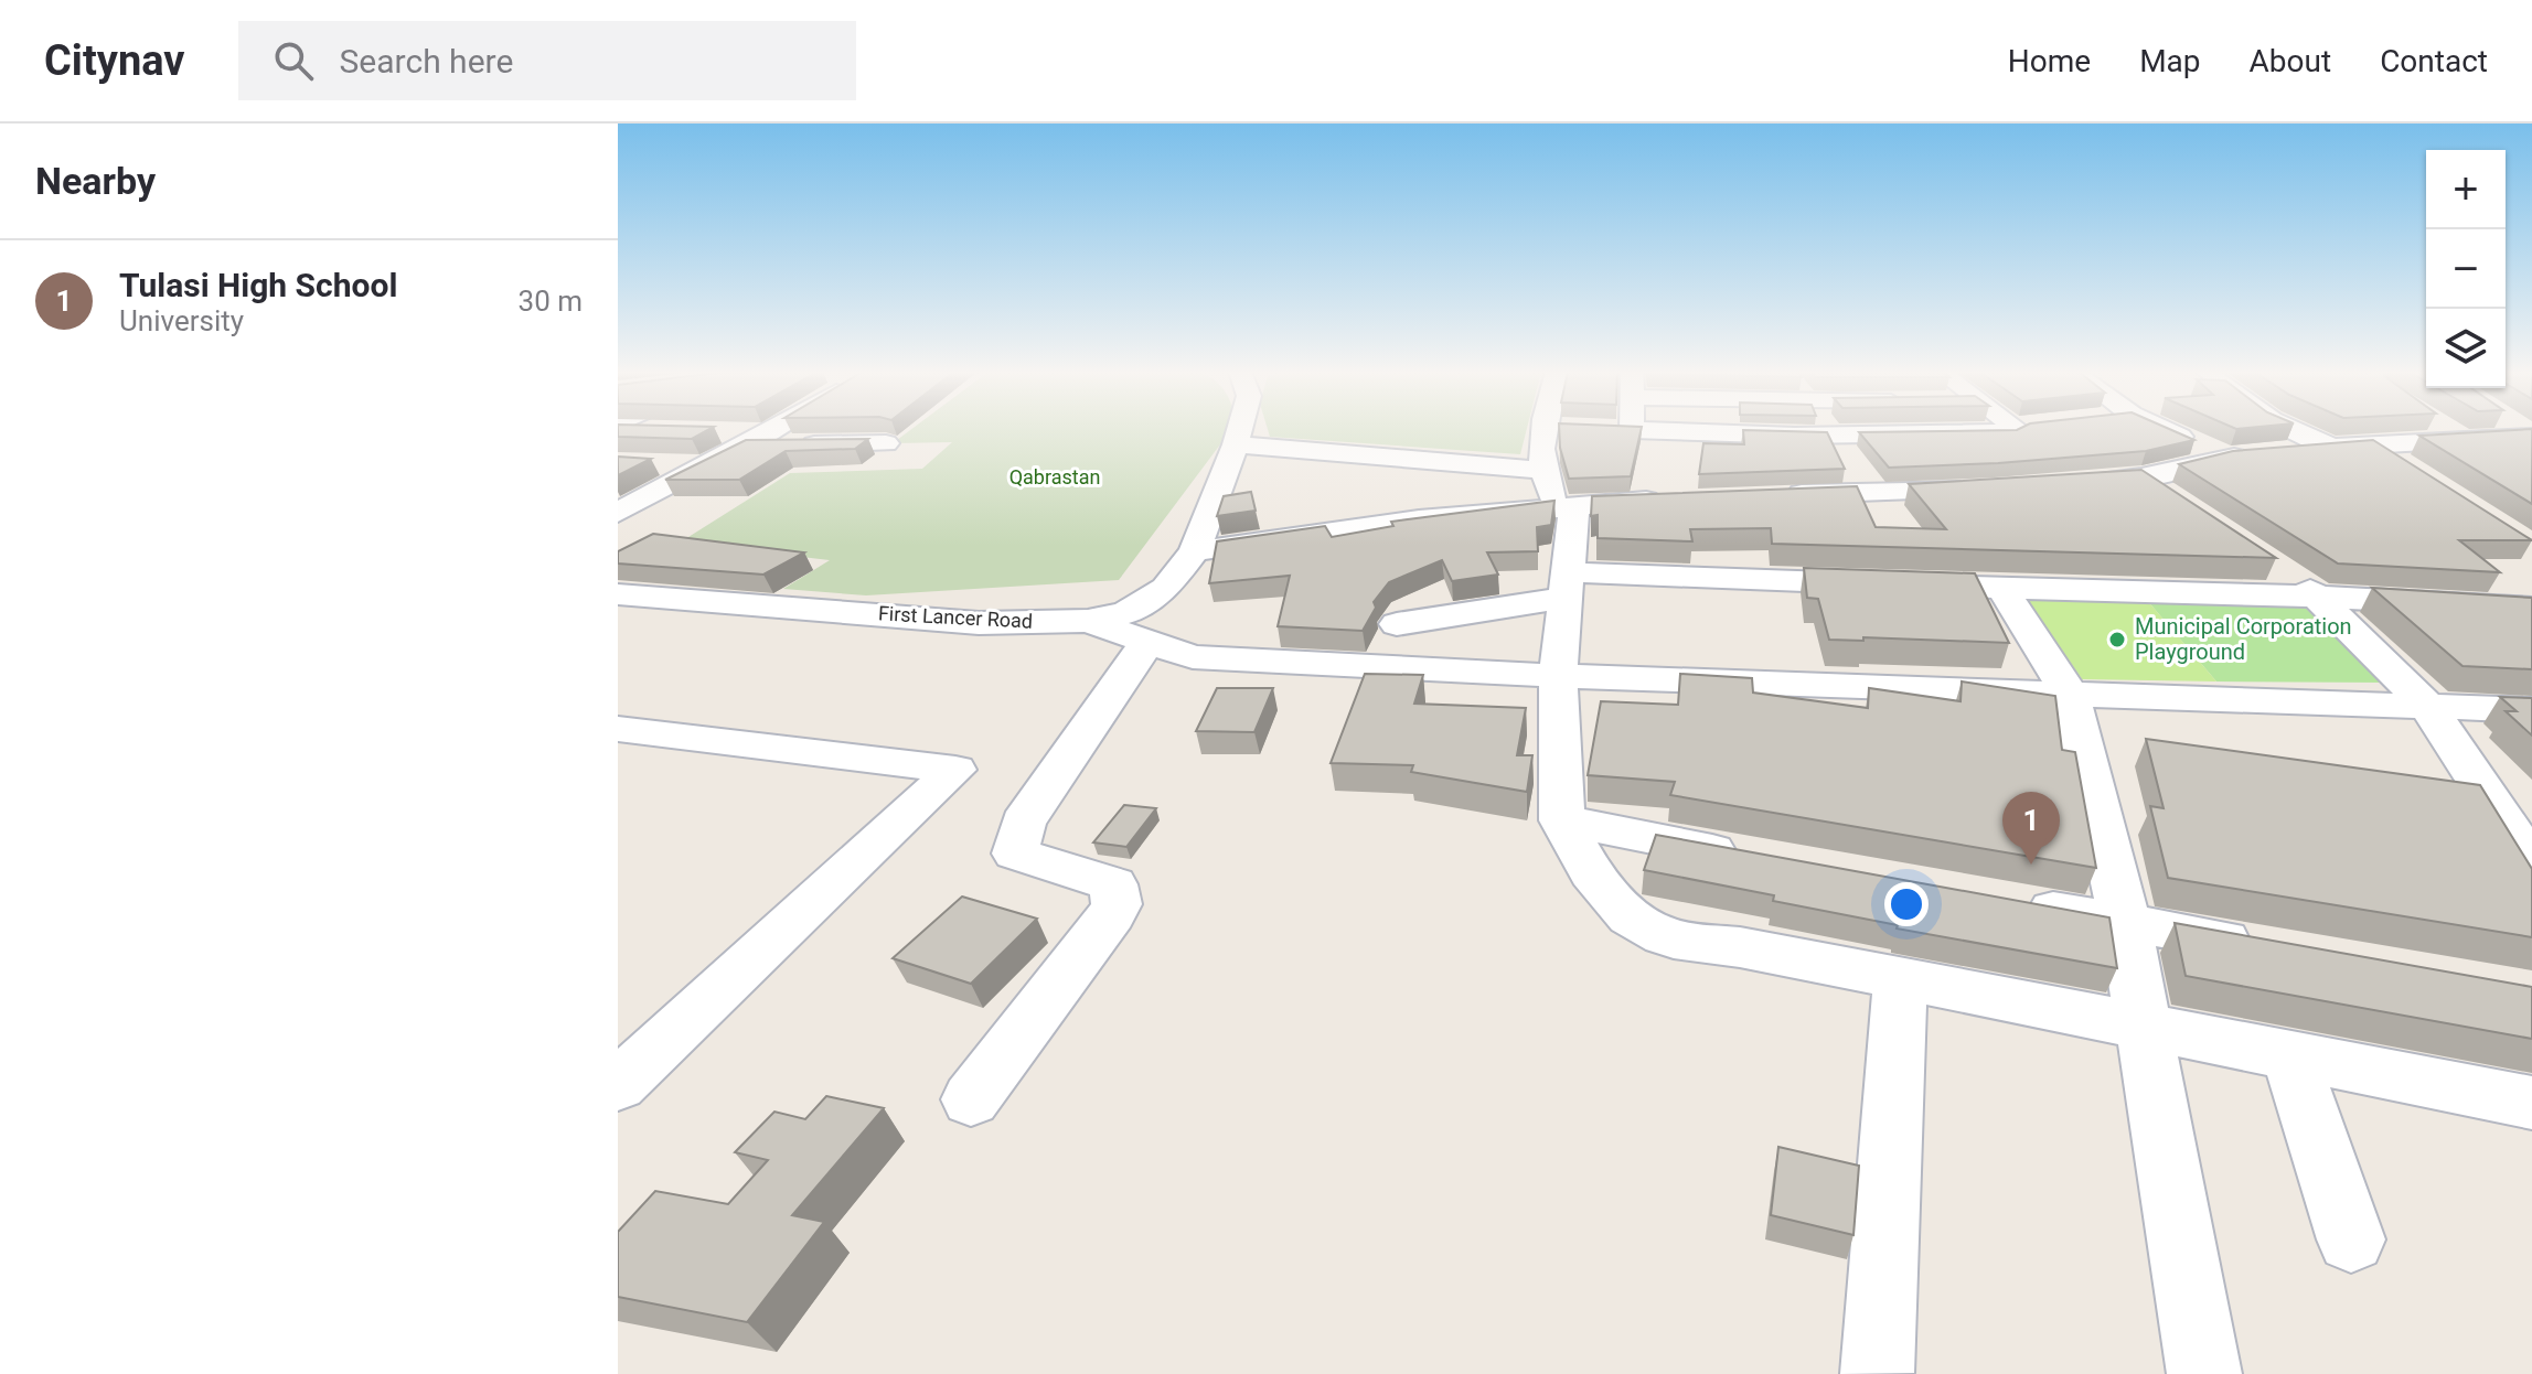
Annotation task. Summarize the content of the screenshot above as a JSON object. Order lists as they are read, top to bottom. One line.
{"streets":{"street":["First Lancer Road"]},"parks":["Qabrastan"],"places":["Municipal Corporation Playground"],"page":{"header":"Citynav","search":"Search here","nav":["Home","Map","About","Contact"],"heading":"Nearby","map_buttons":["+","−"],"list":[{"mark":"1","name":"Tulasi High School","note":"University","value":"30 m"}],"pins":"1"}}
